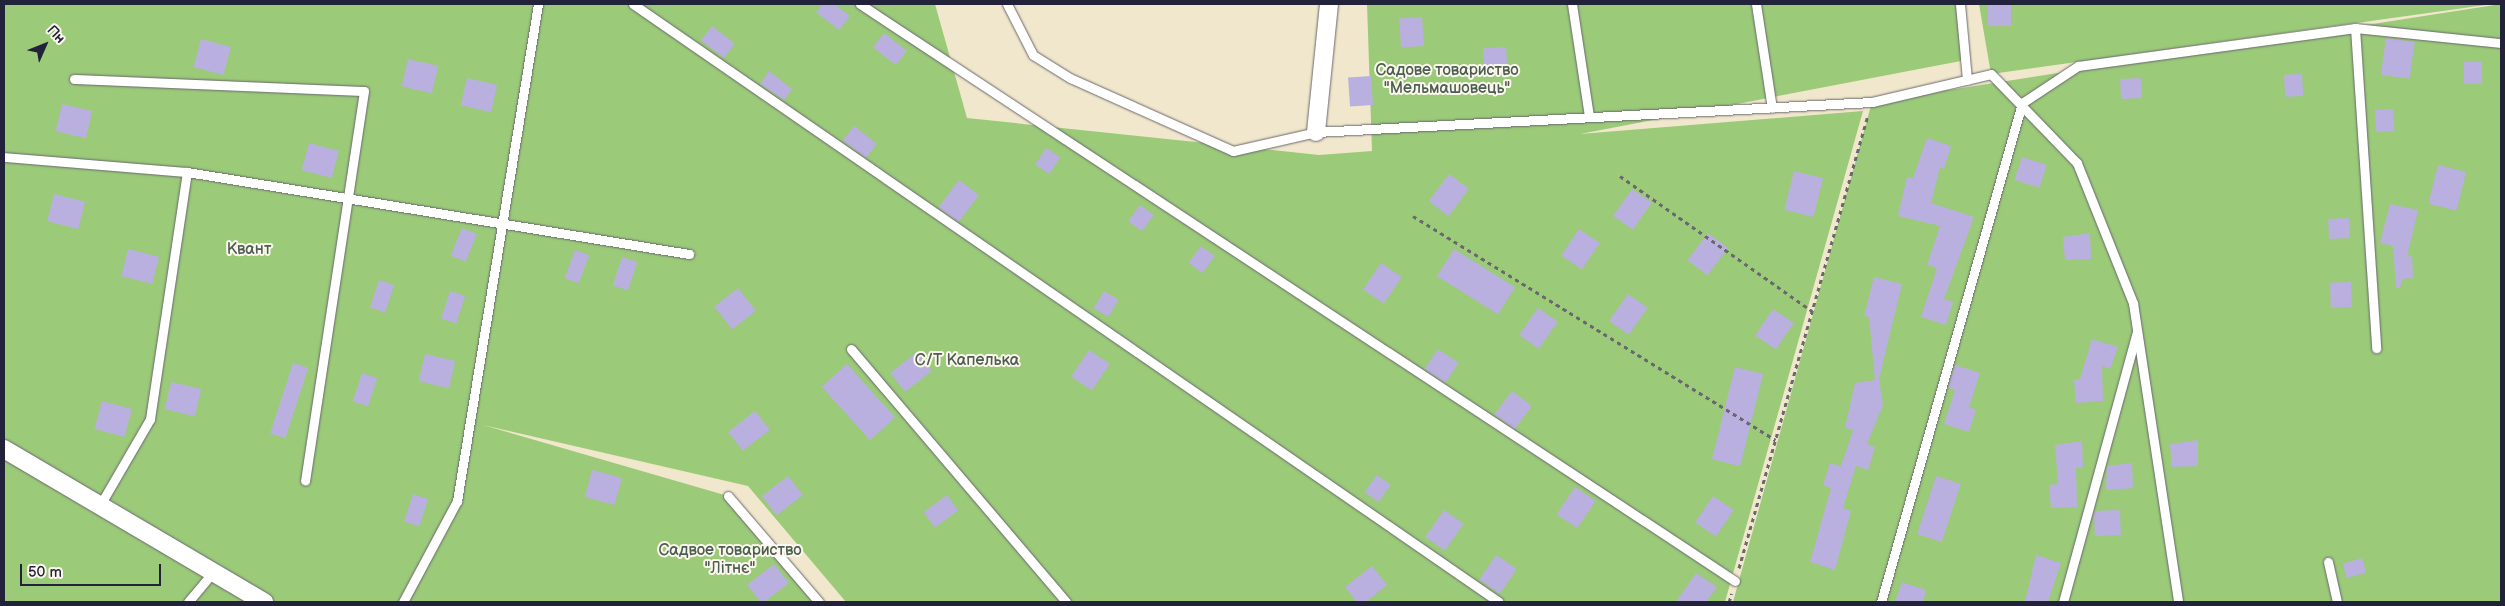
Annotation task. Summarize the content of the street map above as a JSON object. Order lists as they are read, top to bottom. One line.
{"parks":["Садове товариство \"Мельмашовець\"","Квант","С/Т Капелька","Садвое товариство \"Літнє\""],"scale_bar":"50 m","north":"top right"}
